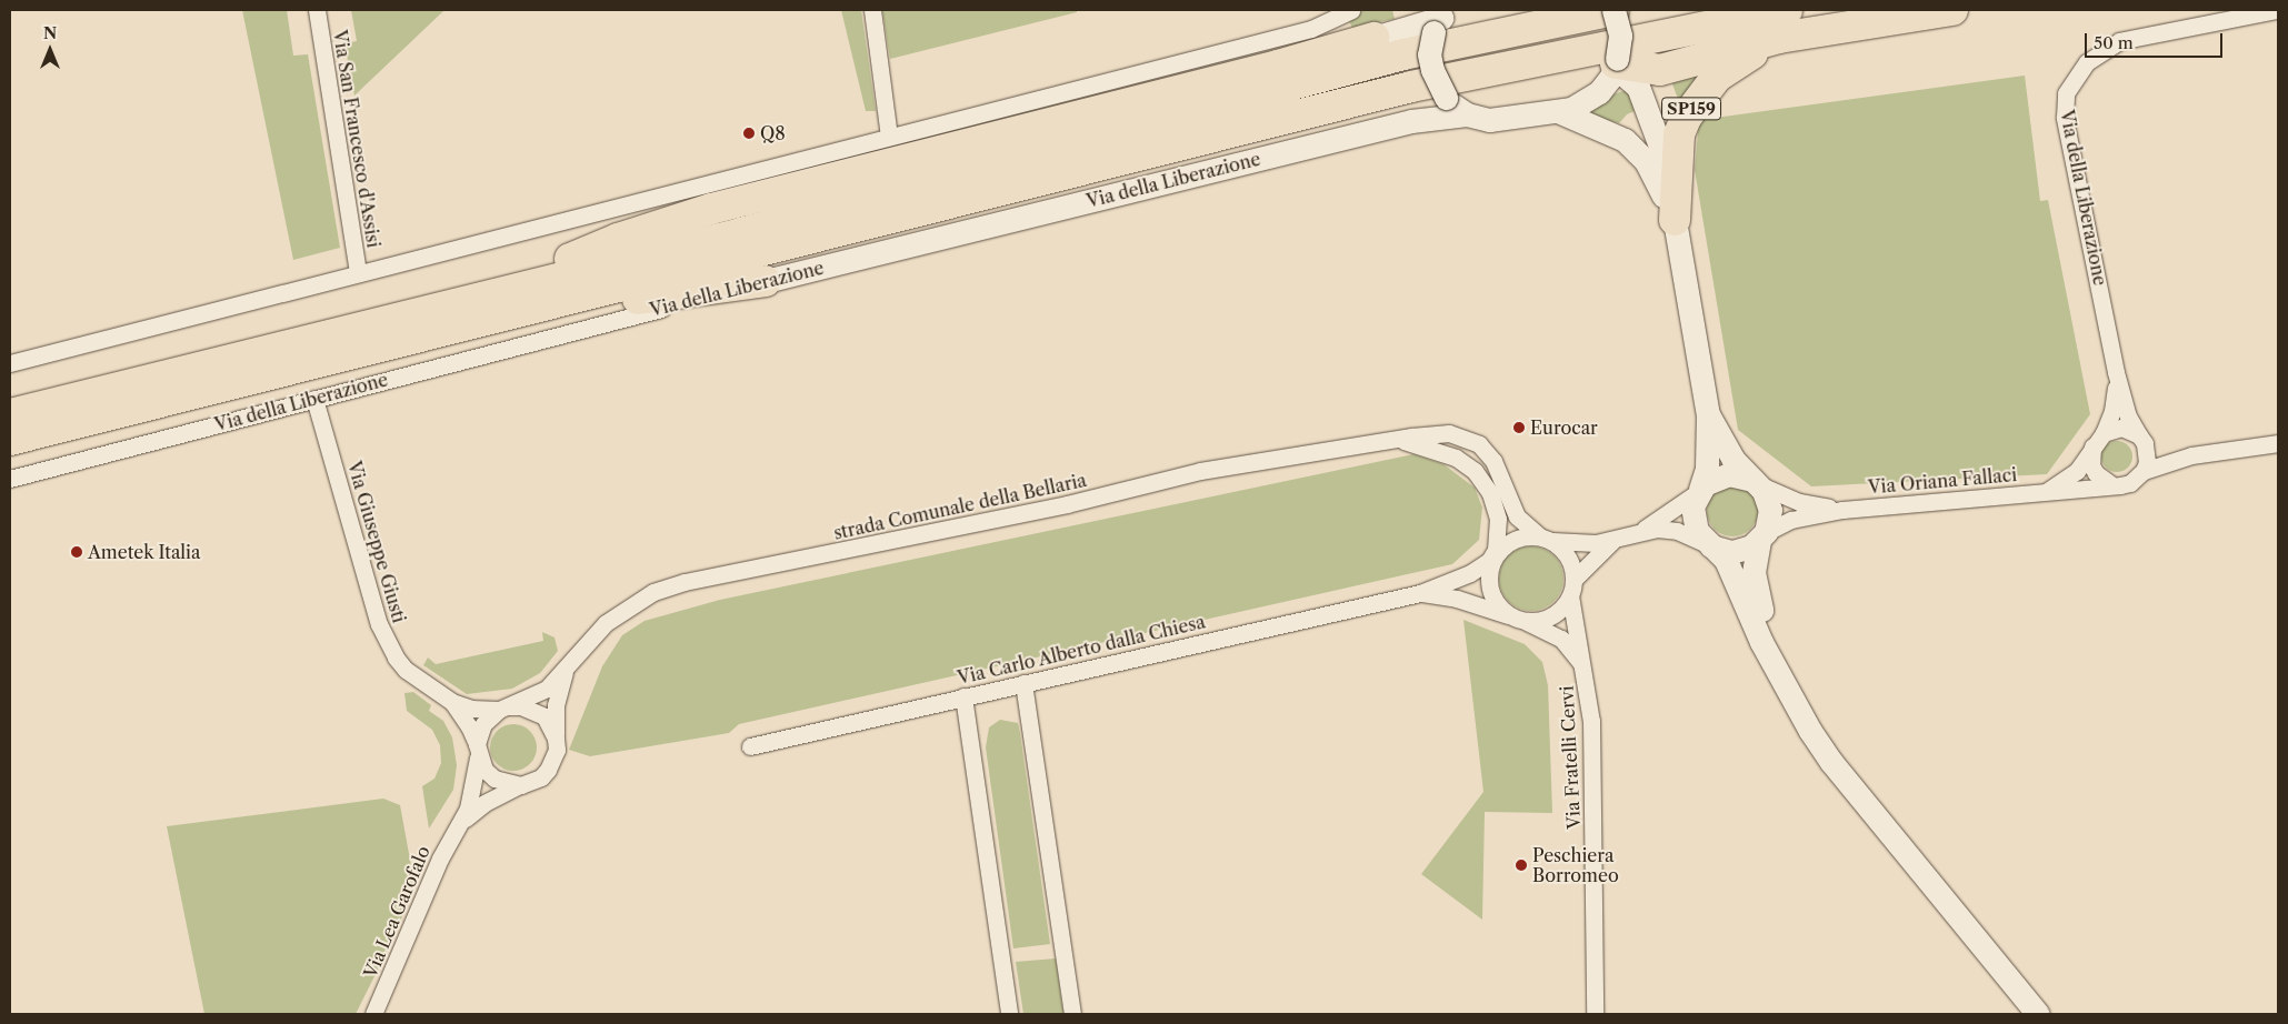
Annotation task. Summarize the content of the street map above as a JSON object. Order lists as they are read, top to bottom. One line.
{"streets":{"highway":["SP159"],"street":["Via San Francesco d'Assisi","Via della Liberazione","Via Oriana Fallaci","strada Comunale della Bellaria","Via Giuseppe Giusti","Via Carlo Alberto dalla Chiesa","Via Fratelli Cervi","Via Lea Garofalo"]},"crossings":[["Via della Liberazione","Via Oriana Fallaci"],["Via della Liberazione","Via Giuseppe Giusti"],["strada Comunale della Bellaria","Via Carlo Alberto dalla Chiesa"],["Via Giuseppe Giusti","Via Lea Garofalo"],["Via Carlo Alberto dalla Chiesa","Via Fratelli Cervi"]],"places":["Q8","Eurocar","Ametek Italia","Peschiera Borromeo"],"scale_bar":"50 m","north":"top"}
